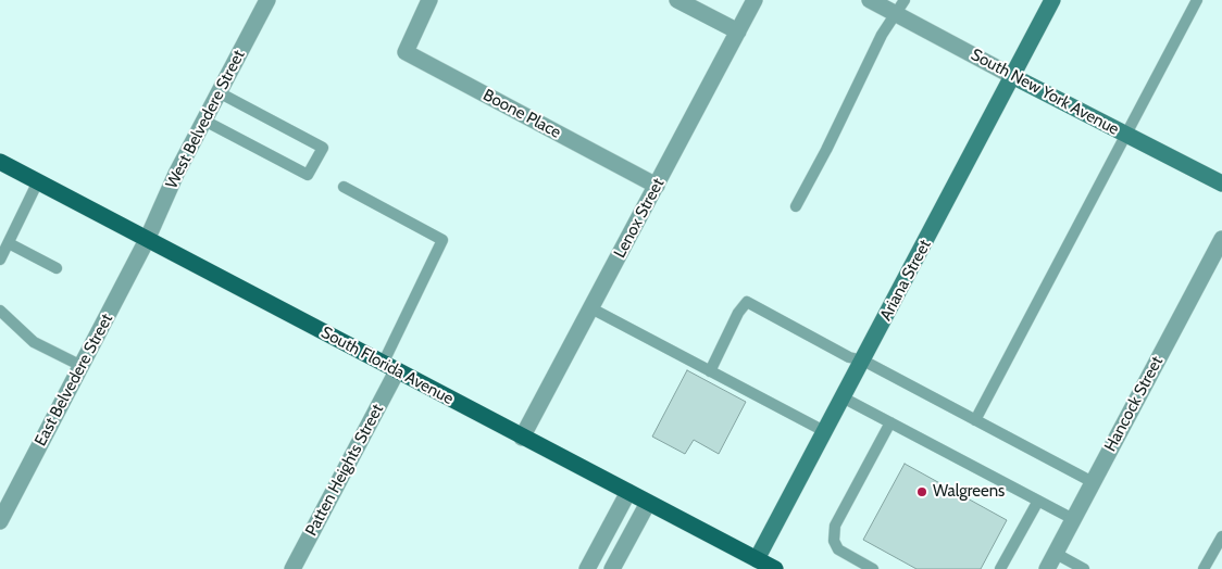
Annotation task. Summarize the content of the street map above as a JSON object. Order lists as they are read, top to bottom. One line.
{"streets":{"main road":["South Florida Avenue"],"street":["South New York Avenue","Boone Place","West Belvedere Street","Lenox Street","Ariana Street","East Belvedere Street","Hancock Street","Patten Heights Street"]},"crossings":[["South New York Avenue","Ariana Street"],["Boone Place","Lenox Street"],["West Belvedere Street","South Florida Avenue"],["West Belvedere Street","East Belvedere Street"],["Lenox Street","South Florida Avenue"],["Ariana Street","South Florida Avenue"],["South Florida Avenue","East Belvedere Street"],["South Florida Avenue","Patten Heights Street"]],"places":["Walgreens"]}
